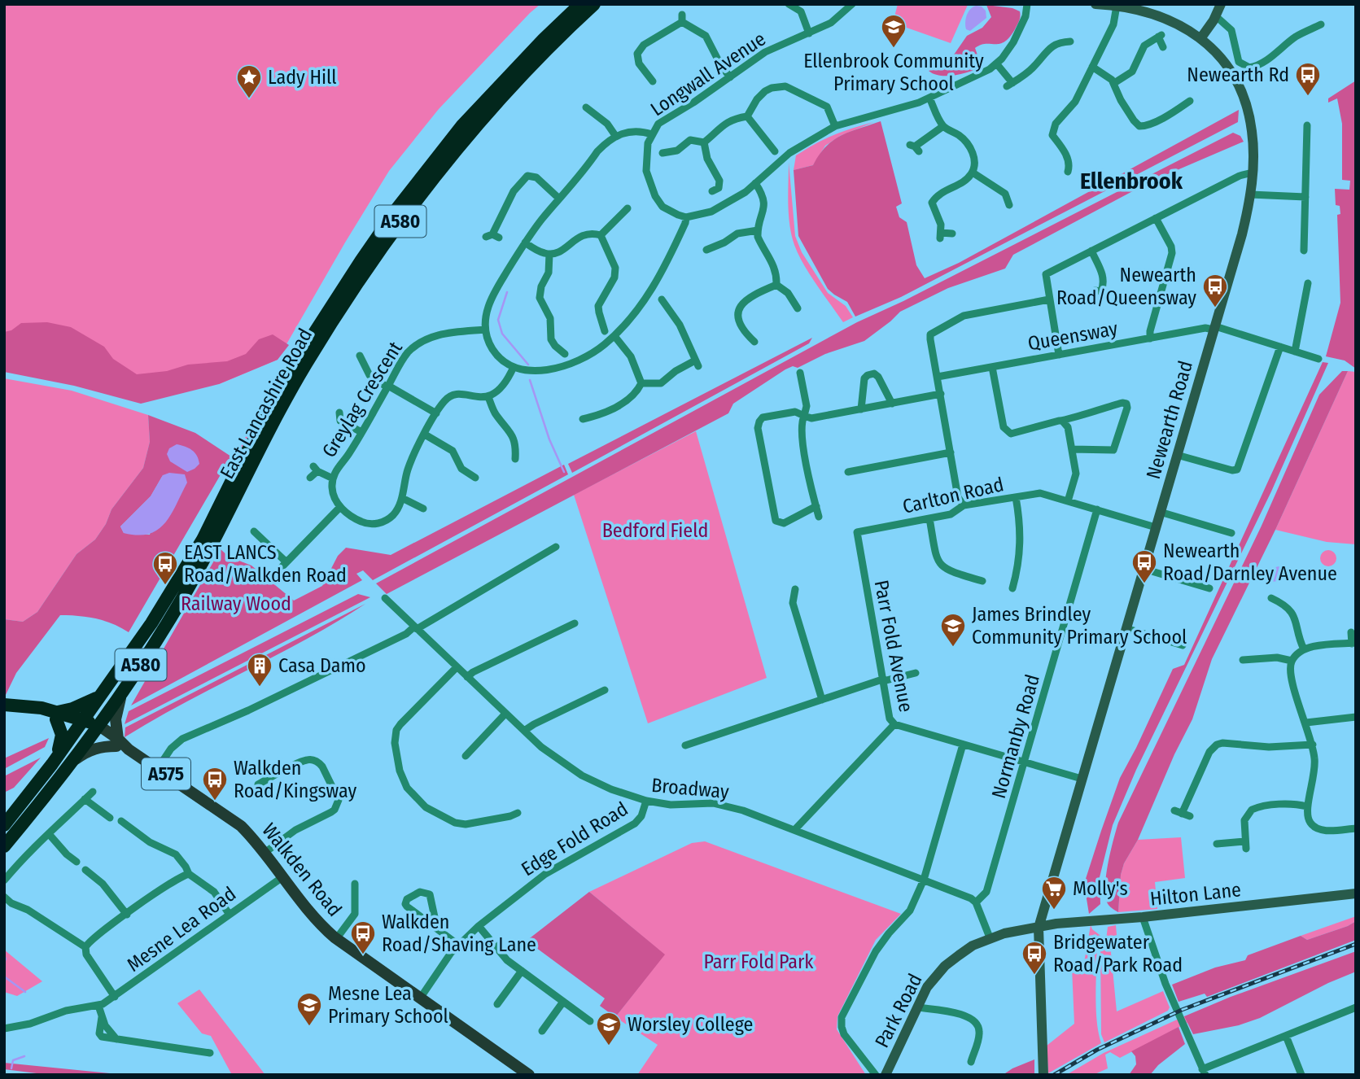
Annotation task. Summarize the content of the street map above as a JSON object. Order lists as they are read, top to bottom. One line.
{"streets":{"highway":["A580","East Lancashire Road","A575","Walkden Road"],"main road":["Newearth Road","Hilton Lane","Park Road"],"street":["Longwall Avenue","Queensway","Greylag Crescent","Carlton Road","Parr Fold Avenue","Normanby Road","Broadway","Edge Fold Road","Mesne Lea Road"]},"crossings":[["Queensway","Newearth Road"],["East Lancashire Road","Walkden Road"],["Newearth Road","Carlton Road"],["Newearth Road","Hilton Lane"],["Newearth Road","Park Road"],["Carlton Road","Parr Fold Avenue"],["Carlton Road","Normanby Road"],["Parr Fold Avenue","Broadway"],["Normanby Road","Broadway"],["Broadway","Edge Fold Road"],["Edge Fold Road","Walkden Road"],["Walkden Road","Mesne Lea Road"],["Hilton Lane","Park Road"]],"districts":["Ellenbrook"],"parks":["Bedford Field","Railway Wood","Parr Fold Park"],"places":{"school or university":["Ellenbrook Community Primary School","James Brindley Community Primary School","Mesne Lea Primary School","Worsley College"],"bus stop":["Newearth Rd","Newearth Road/Queensway","Newearth Road/Darnley Avenue","EAST LANCS Road/Walkden Road","Walkden Road/Kingsway","Walkden Road/Shaving Lane","Bridgewater Road/Park Road"],"place":["Lady Hill"],"building":["Casa Damo"],"supermarket":["Molly's"]}}
